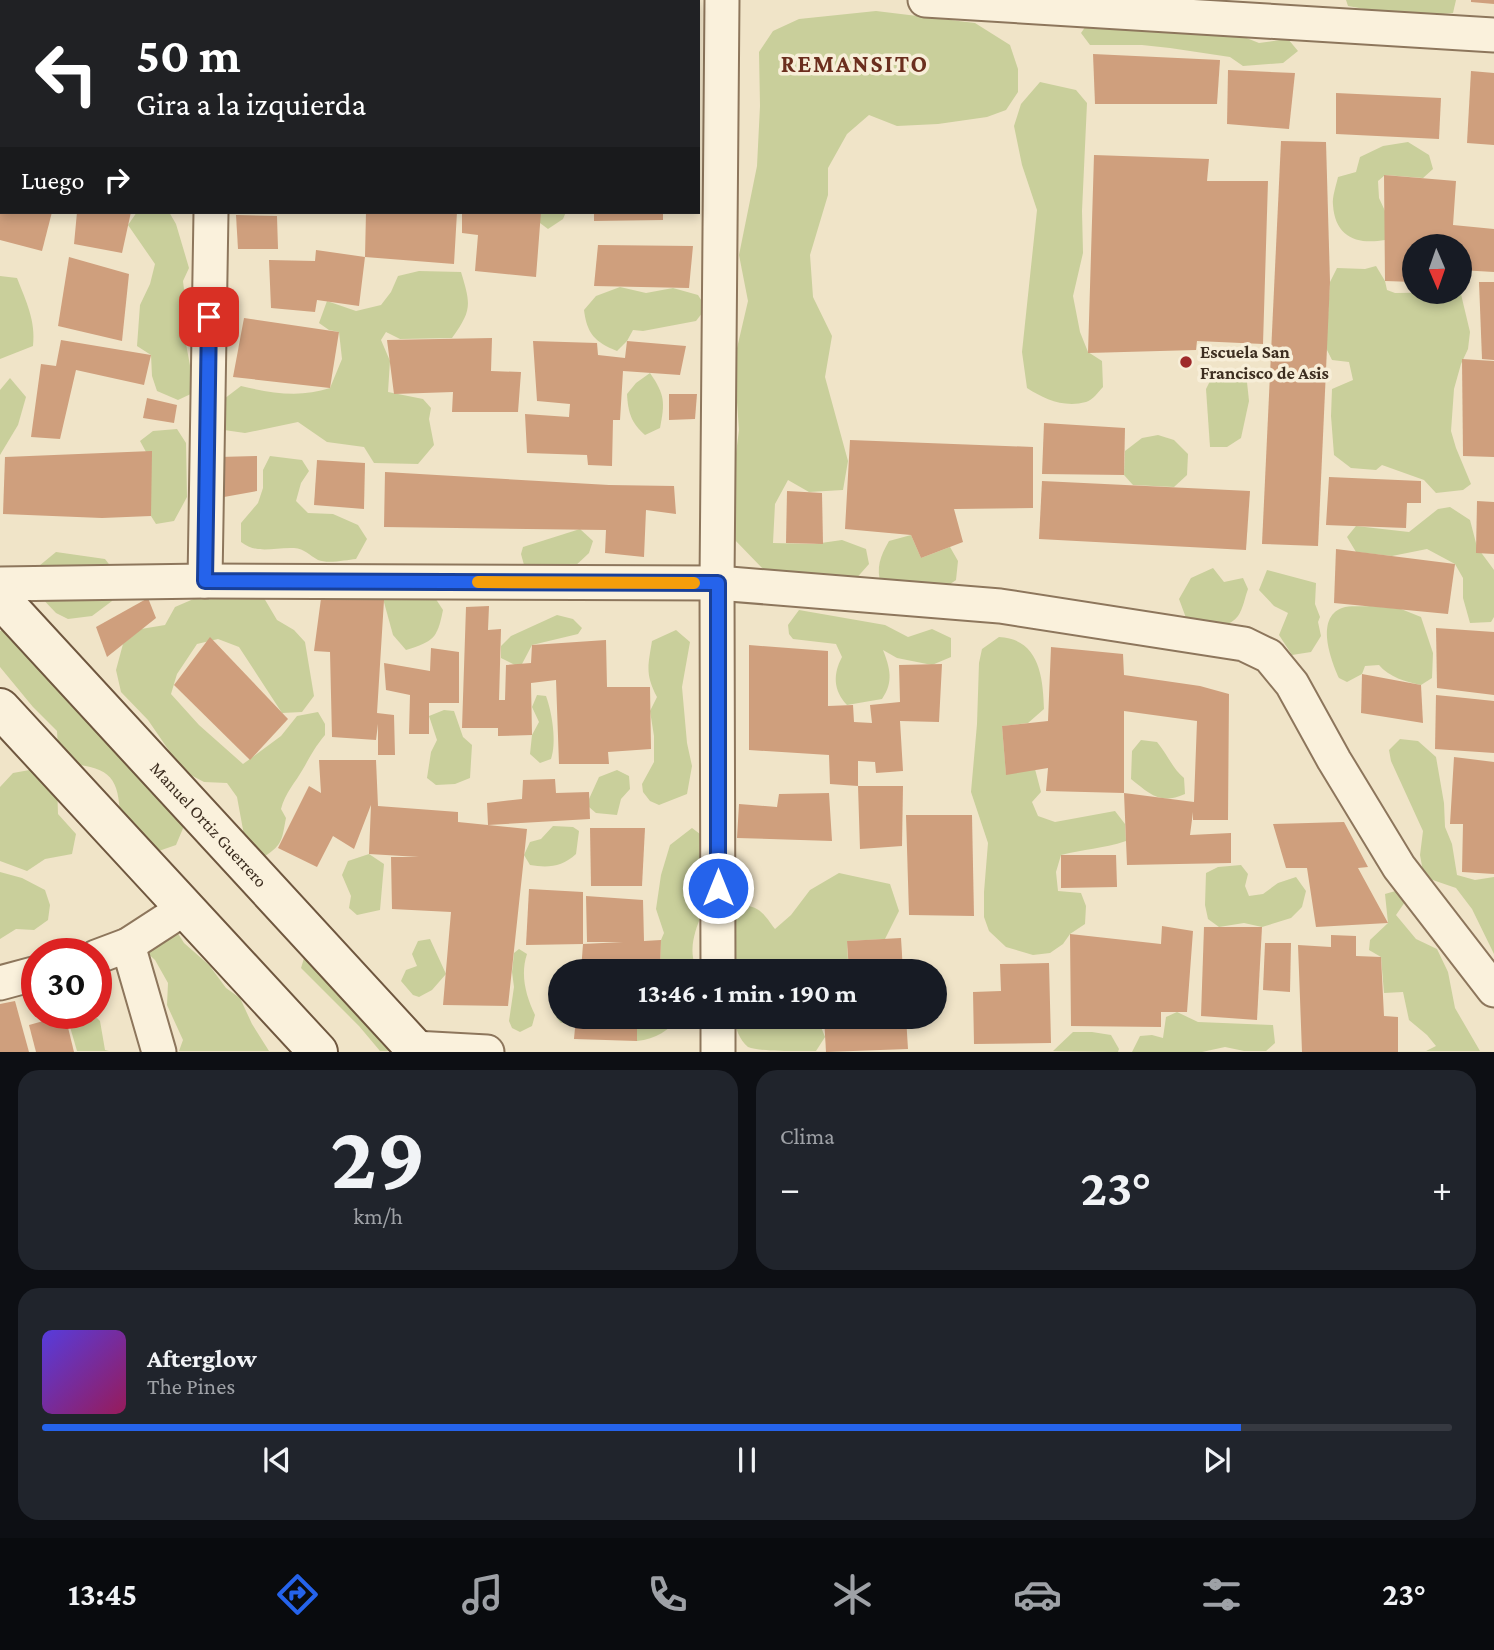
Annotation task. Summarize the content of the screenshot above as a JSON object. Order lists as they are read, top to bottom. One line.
{"streets":{"street":["Manuel Ortiz Guerrero"]},"districts":["REMANSITO"],"places":["Escuela San Francisco de Asis"],"north":"bottom","page":{"turn":["50 m","Gira a la izquierda"],"then":"Luego","limit":"30","trip":"13:46 · 1 min · 190 m","tile":[["29","km/h"],"Clima"],"heat":["−","23°","+"],"song":["Afterglow","The Pines"],"tabs":["13:45","23°"]}}
